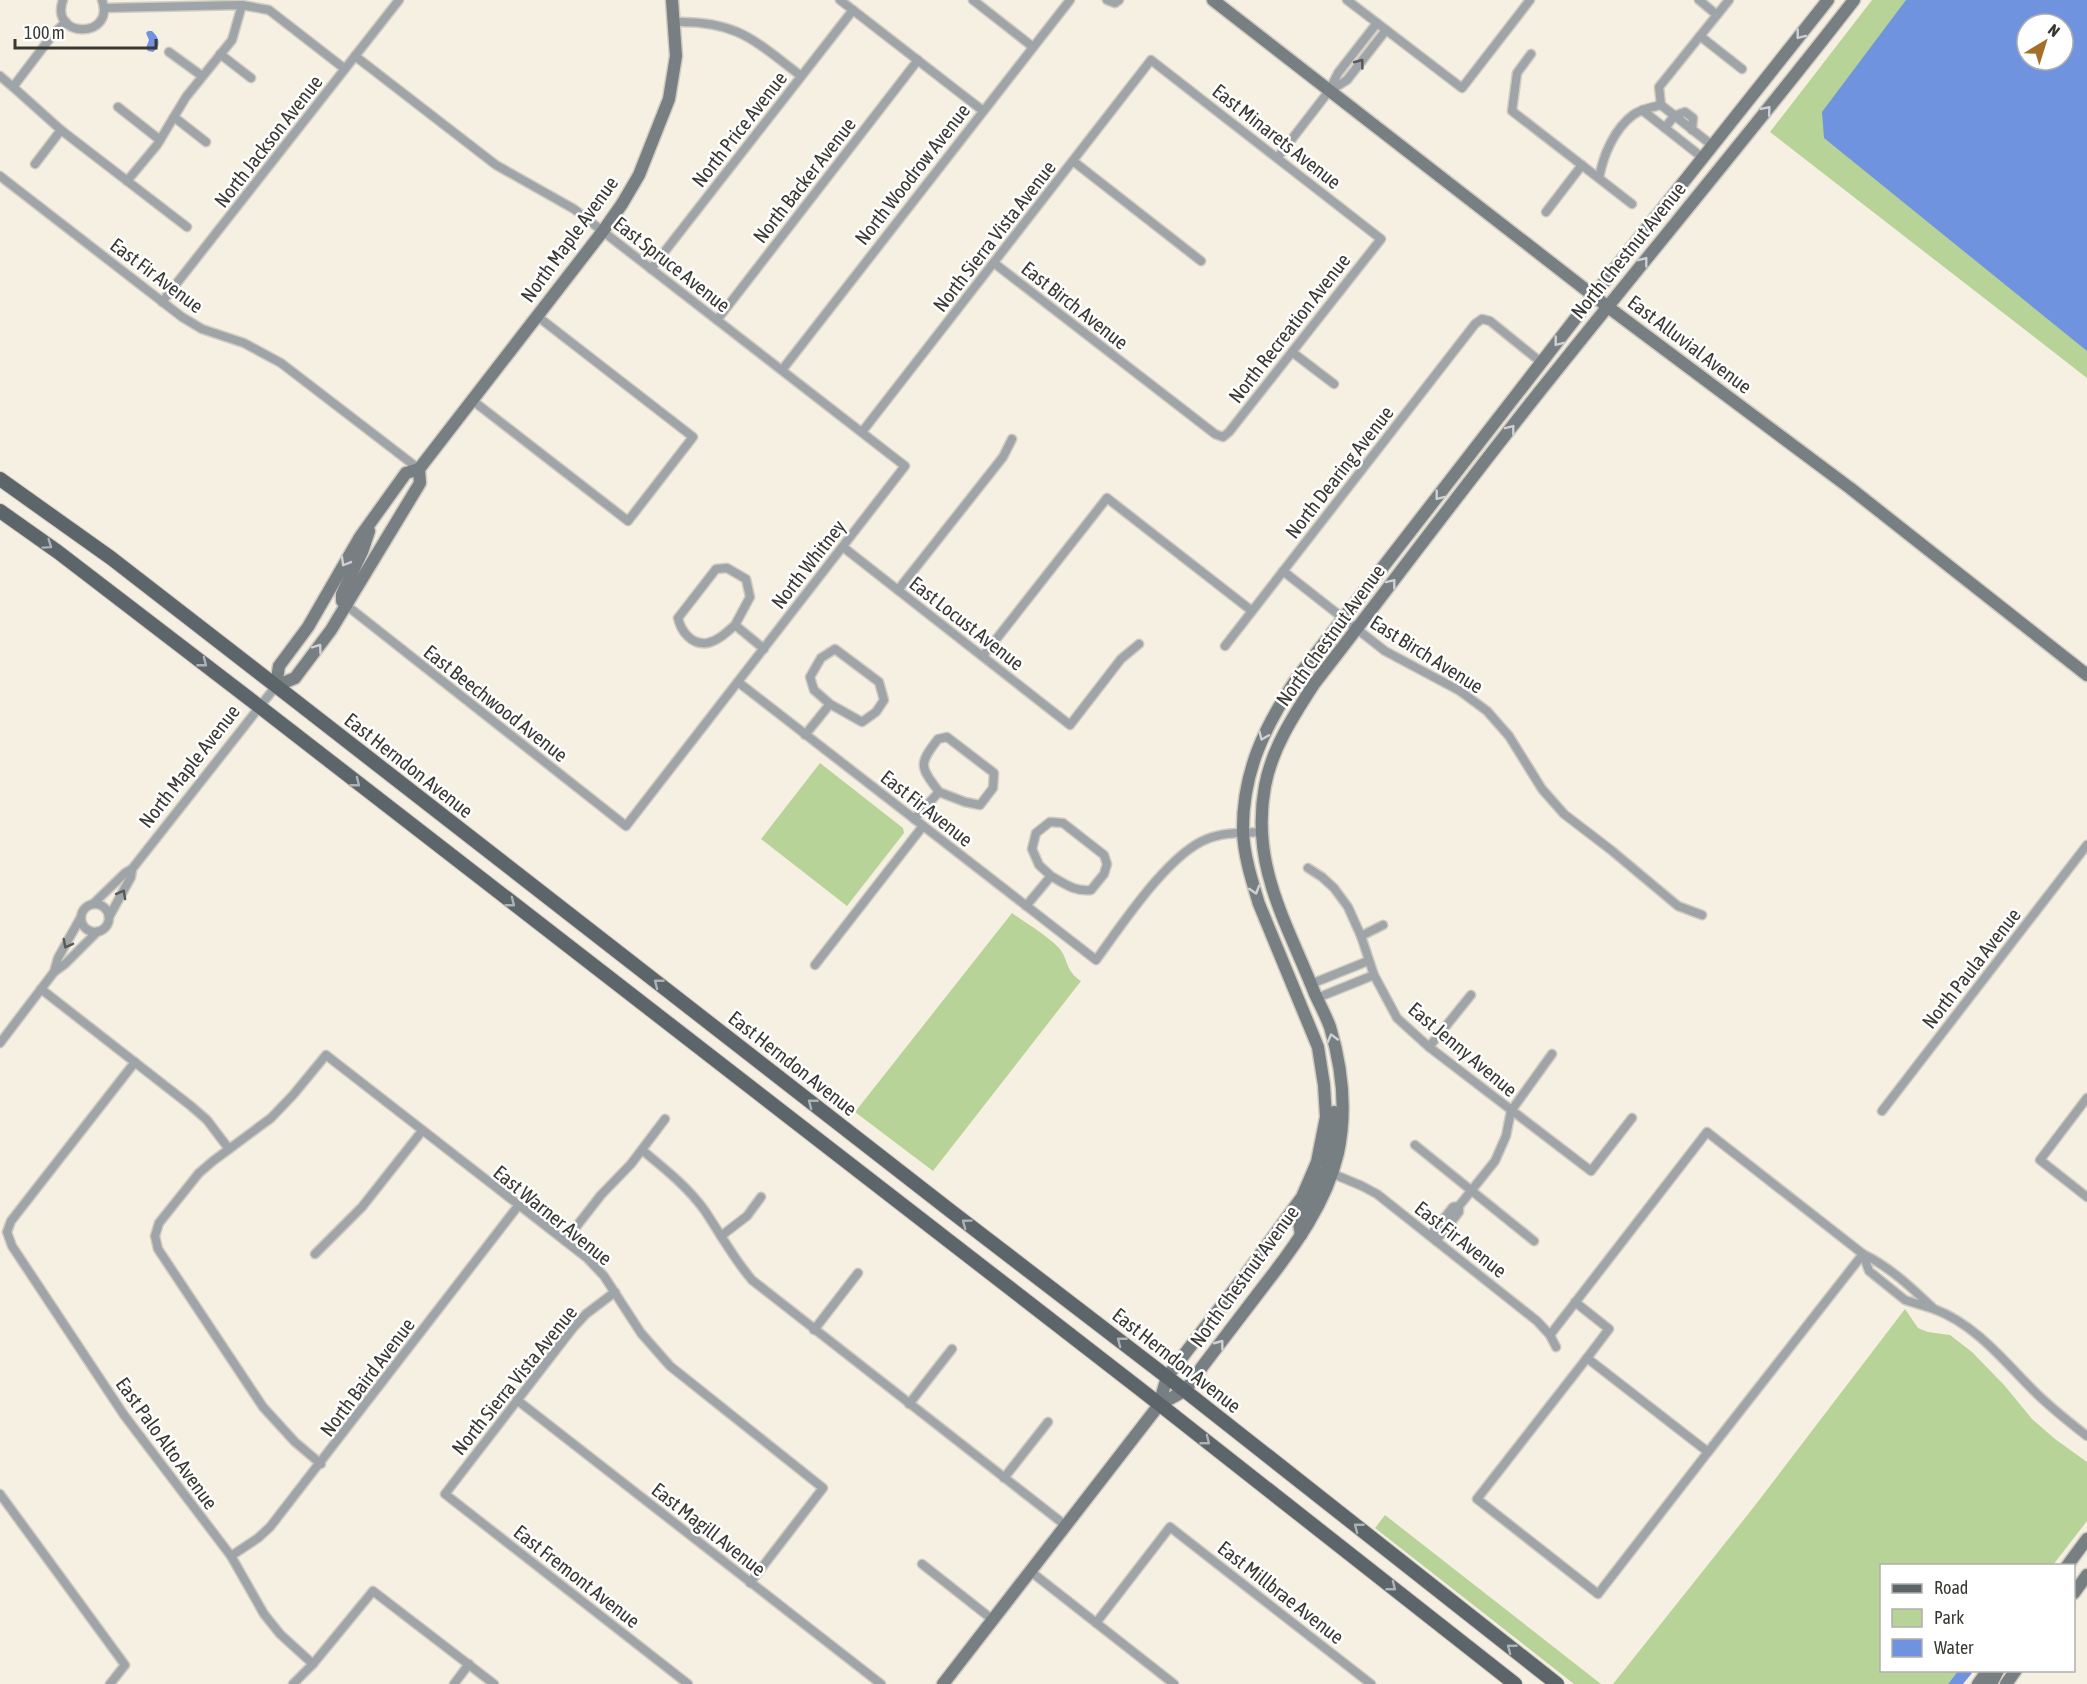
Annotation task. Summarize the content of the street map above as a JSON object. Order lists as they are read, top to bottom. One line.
{"streets":{"main road":["North Maple Avenue","North Chestnut Avenue","East Alluvial Avenue","East Herndon Avenue"],"street":["North Price Avenue","East Minarets Avenue","North Jackson Avenue","North Woodrow Avenue","North Backer Avenue","North Sierra Vista Avenue","East Spruce Avenue","East Fir Avenue","East Birch Avenue","North Recreation Avenue","North Dearing Avenue","North Whitney","East Locust Avenue","East Beechwood Avenue","North Paula Avenue","East Jenny Avenue","East Warner Avenue","North Baird Avenue","East Palo Alto Avenue","East Magill Avenue","East Fremont Avenue","East Millbrae Avenue"]},"crossings":[["North Price Avenue","East Spruce Avenue"],["East Minarets Avenue","North Sierra Vista Avenue"],["East Minarets Avenue","North Recreation Avenue"],["North Jackson Avenue","East Spruce Avenue"],["North Jackson Avenue","East Fir Avenue"],["North Woodrow Avenue","East Spruce Avenue"],["North Backer Avenue","East Spruce Avenue"],["North Sierra Vista Avenue","East Spruce Avenue"],["North Sierra Vista Avenue","East Birch Avenue"],["North Sierra Vista Avenue","East Warner Avenue"],["North Sierra Vista Avenue","East Magill Avenue"],["North Sierra Vista Avenue","East Fremont Avenue"],["North Maple Avenue","East Spruce Avenue"],["North Maple Avenue","East Fir Avenue"],["North Maple Avenue","East Beechwood Avenue"],["North Maple Avenue","East Herndon Avenue"],["North Chestnut Avenue","East Fir Avenue"],["North Chestnut Avenue","East Birch Avenue"],["North Chestnut Avenue","East Alluvial Avenue"],["North Chestnut Avenue","North Dearing Avenue"],["North Chestnut Avenue","East Herndon Avenue"],["East Spruce Avenue","North Whitney"],["East Fir Avenue","North Whitney"],["East Birch Avenue","North Recreation Avenue"],["East Birch Avenue","North Dearing Avenue"],["North Whitney","East Locust Avenue"],["North Whitney","East Beechwood Avenue"],["East Warner Avenue","North Baird Avenue"],["East Warner Avenue","East Magill Avenue"],["North Baird Avenue","East Palo Alto Avenue"]],"legend":["Road","Park","Water"],"scale_bar":"100 m","north":"top right"}
